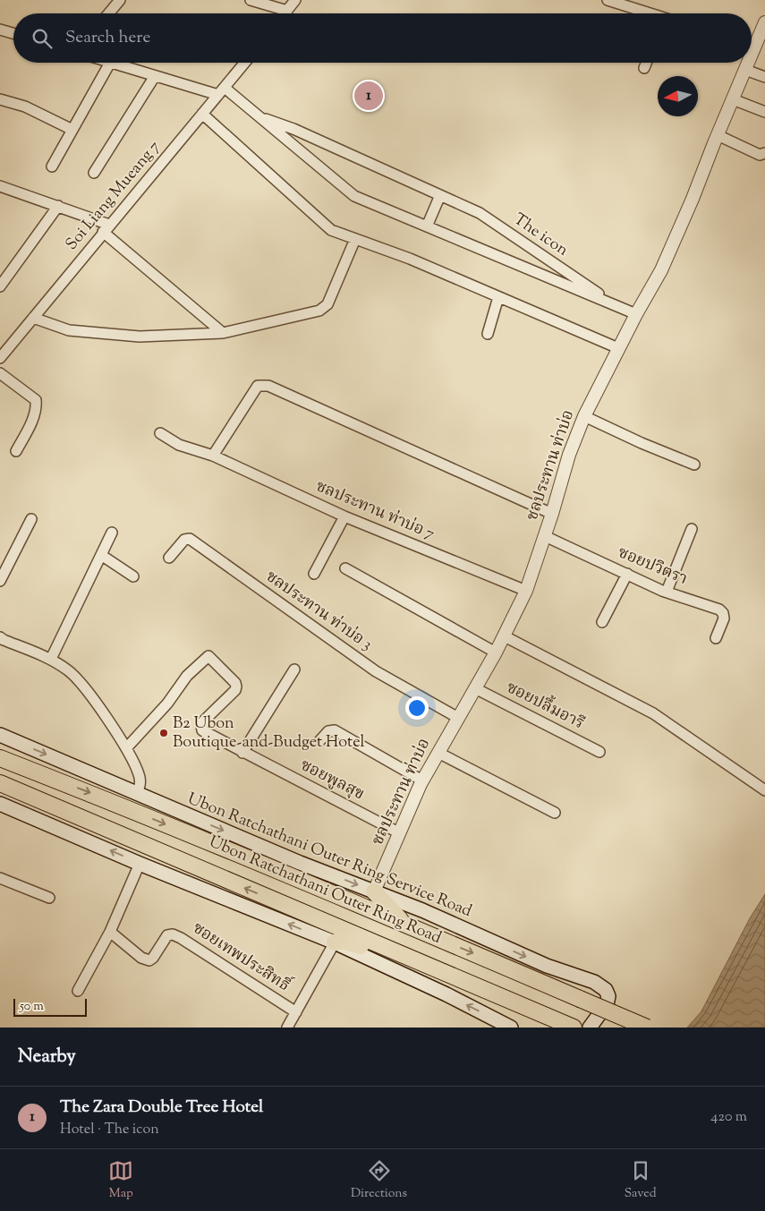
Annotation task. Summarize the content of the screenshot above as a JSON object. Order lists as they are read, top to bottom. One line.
{"streets":{"highway":["Ubon Ratchathani Outer Ring Road"],"main road":["Ubon Ratchathani Outer Ring Service Road"],"street":["Soi Liang Mueang 7","The icon","ชลประทาน ท่าบ่อ","ชลประทาน ท่าบ่อ 7","ซอยปวิตรา","ชลประทาน ท่าบ่อ 3","ซอยปลื้มอารี","ซอยพูลสุข","ซอยเทพประสิทธิ์"]},"crossings":[["Soi Liang Mueang 7","The icon"],["The icon","ชลประทาน ท่าบ่อ"],["ชลประทาน ท่าบ่อ","ชลประทาน ท่าบ่อ 7"],["ชลประทาน ท่าบ่อ","ซอยปวิตรา"],["ชลประทาน ท่าบ่อ","ชลประทาน ท่าบ่อ 3"],["ชลประทาน ท่าบ่อ","ซอยปลื้มอารี"],["ชลประทาน ท่าบ่อ","ซอยพูลสุข"],["ชลประทาน ท่าบ่อ","Ubon Ratchathani Outer Ring Service Road"]],"places":["B2 Ubon Boutique-and-Budget Hotel"],"scale_bar":"50 m","north":"left","page":{"search":"Search here","pins":"1","scale":"50 m","heading":"Nearby","list":[{"mark":"1","name":"The Zara Double Tree Hotel","note":"Hotel · The icon","value":"420 m"}],"nav":["Map","Directions","Saved"]}}
